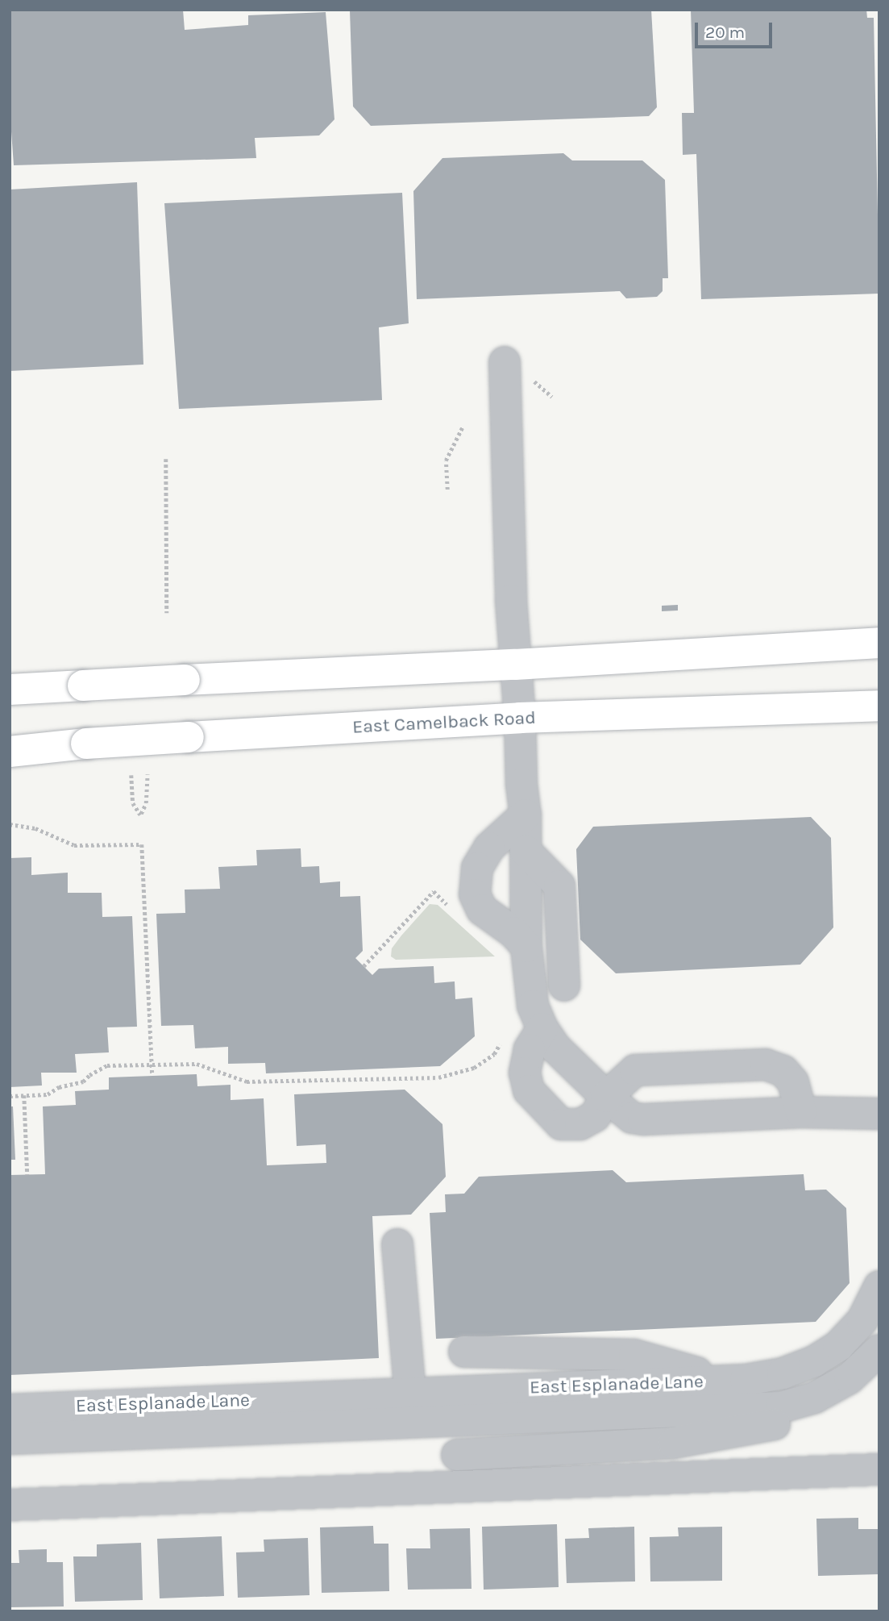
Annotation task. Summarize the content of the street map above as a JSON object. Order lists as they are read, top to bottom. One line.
{"streets":{"main road":["East Camelback Road"],"street":["East Esplanade Lane"]},"scale_bar":"20 m"}
